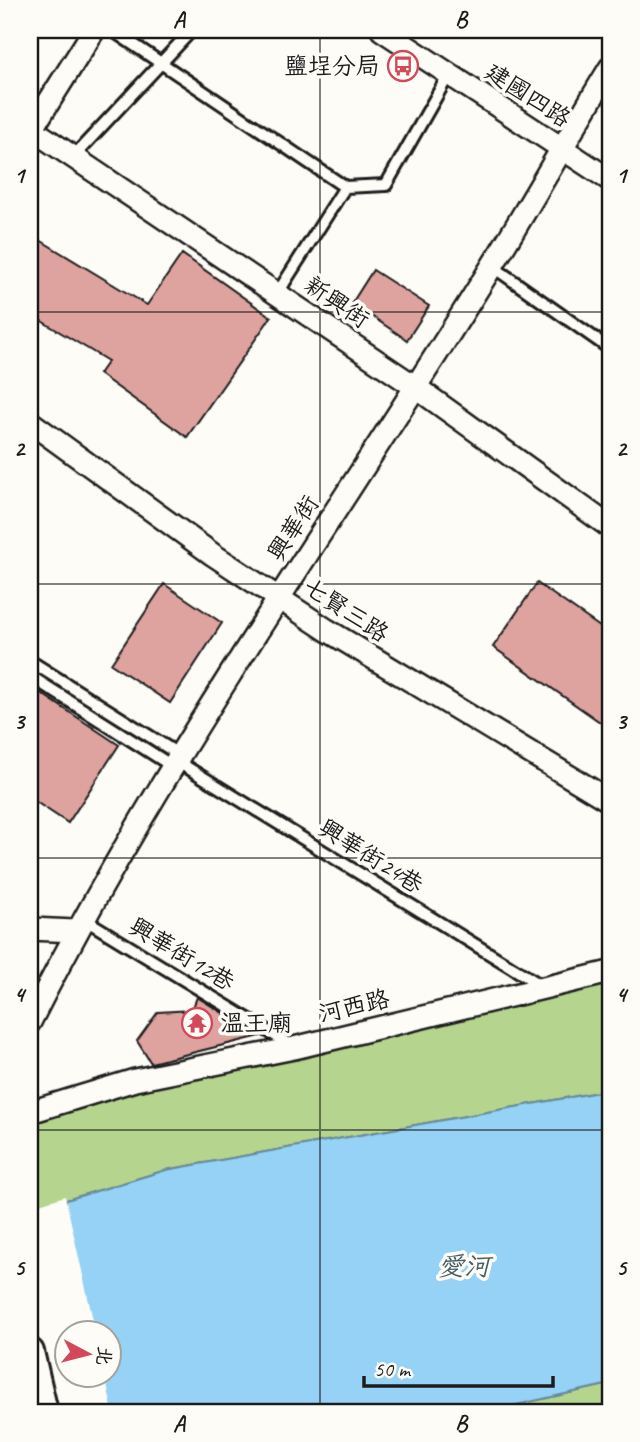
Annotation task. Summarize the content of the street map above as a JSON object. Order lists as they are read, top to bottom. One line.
{"streets":{"street":["建國四路","新興街","興華街","七賢三路","河西路"],"lane":["興華街24巷","興華街12巷"]},"crossings":[["建國四路","興華街"],["新興街","興華街"],["興華街","七賢三路"],["興華街","興華街24巷"],["興華街","興華街12巷"],["興華街24巷","河西路"],["興華街12巷","河西路"]],"water":["愛河"],"places":{"bus stop":["鹽埕分局"],"temple":["溫王廟"]},"scale_bar":"50 m","north":"right","grid":{"columns":["A","B"],"rows":["1","2","3","4","5"]}}
